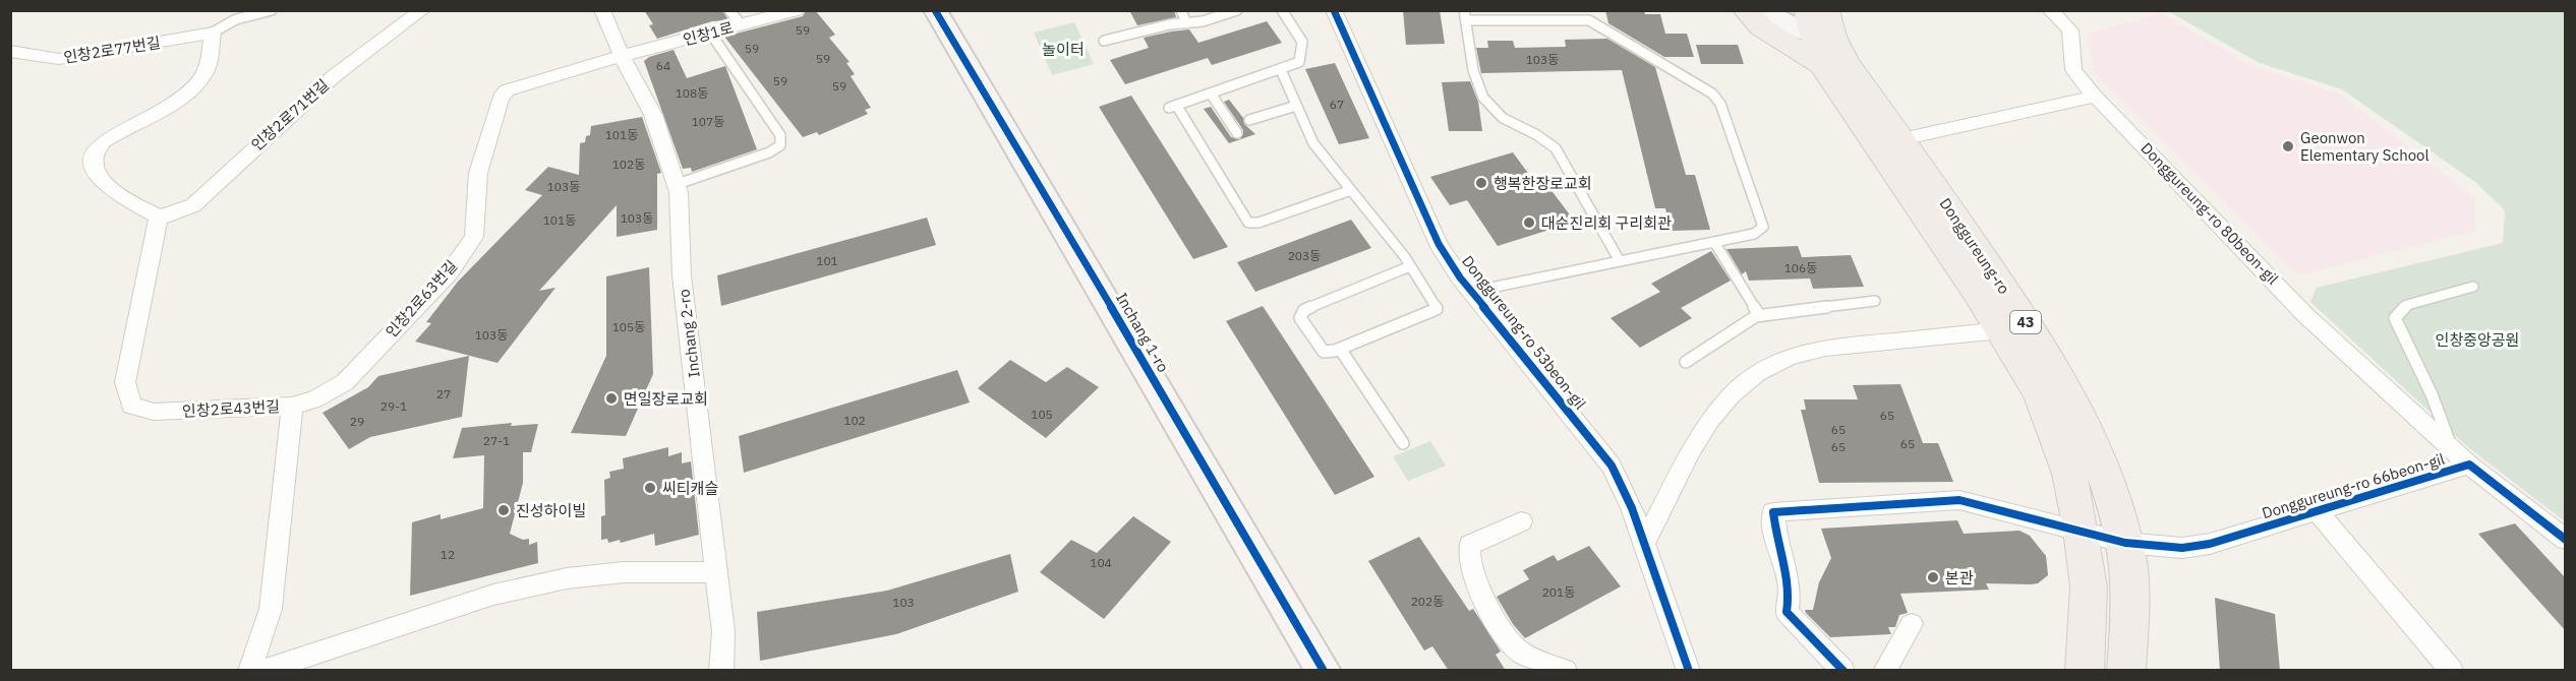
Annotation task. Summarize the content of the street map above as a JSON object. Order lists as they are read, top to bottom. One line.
{"streets":{"main road":["Donggureung-ro","43"],"street":["인창1로","인창2로77번길","인창2로71번길","Donggureung-ro 80beon-gil","인창2로63번길","Inchang 1-ro","Donggureung-ro 53beon-gil","Inchang 2-ro","인창2로43번길","Donggureung-ro 66beon-gil"]},"crossings":[["인창1로","인창2로63번길"],["인창1로","Inchang 2-ro"],["인창2로71번길","인창2로43번길"],["Donggureung-ro 80beon-gil","Donggureung-ro 66beon-gil"],["Donggureung-ro","Donggureung-ro 66beon-gil"],["인창2로63번길","Inchang 2-ro"],["인창2로63번길","인창2로43번길"]],"parks":["놀이터","인창중앙공원"],"places":["Geonwon Elementary School","행복한장로교회","대순진리회 구리회관","면일장로교회","씨티캐슬","진성하이빌","본관"],"house_numbers":["59","59","59","103동","64","59","59","108동","67","107동","101동","102동","103동","103동","101동","203동","101","106동","105동","103동","27","29-1","105","65","102","29","65","27-1","65","65","12","104","201동","202동","103"]}
